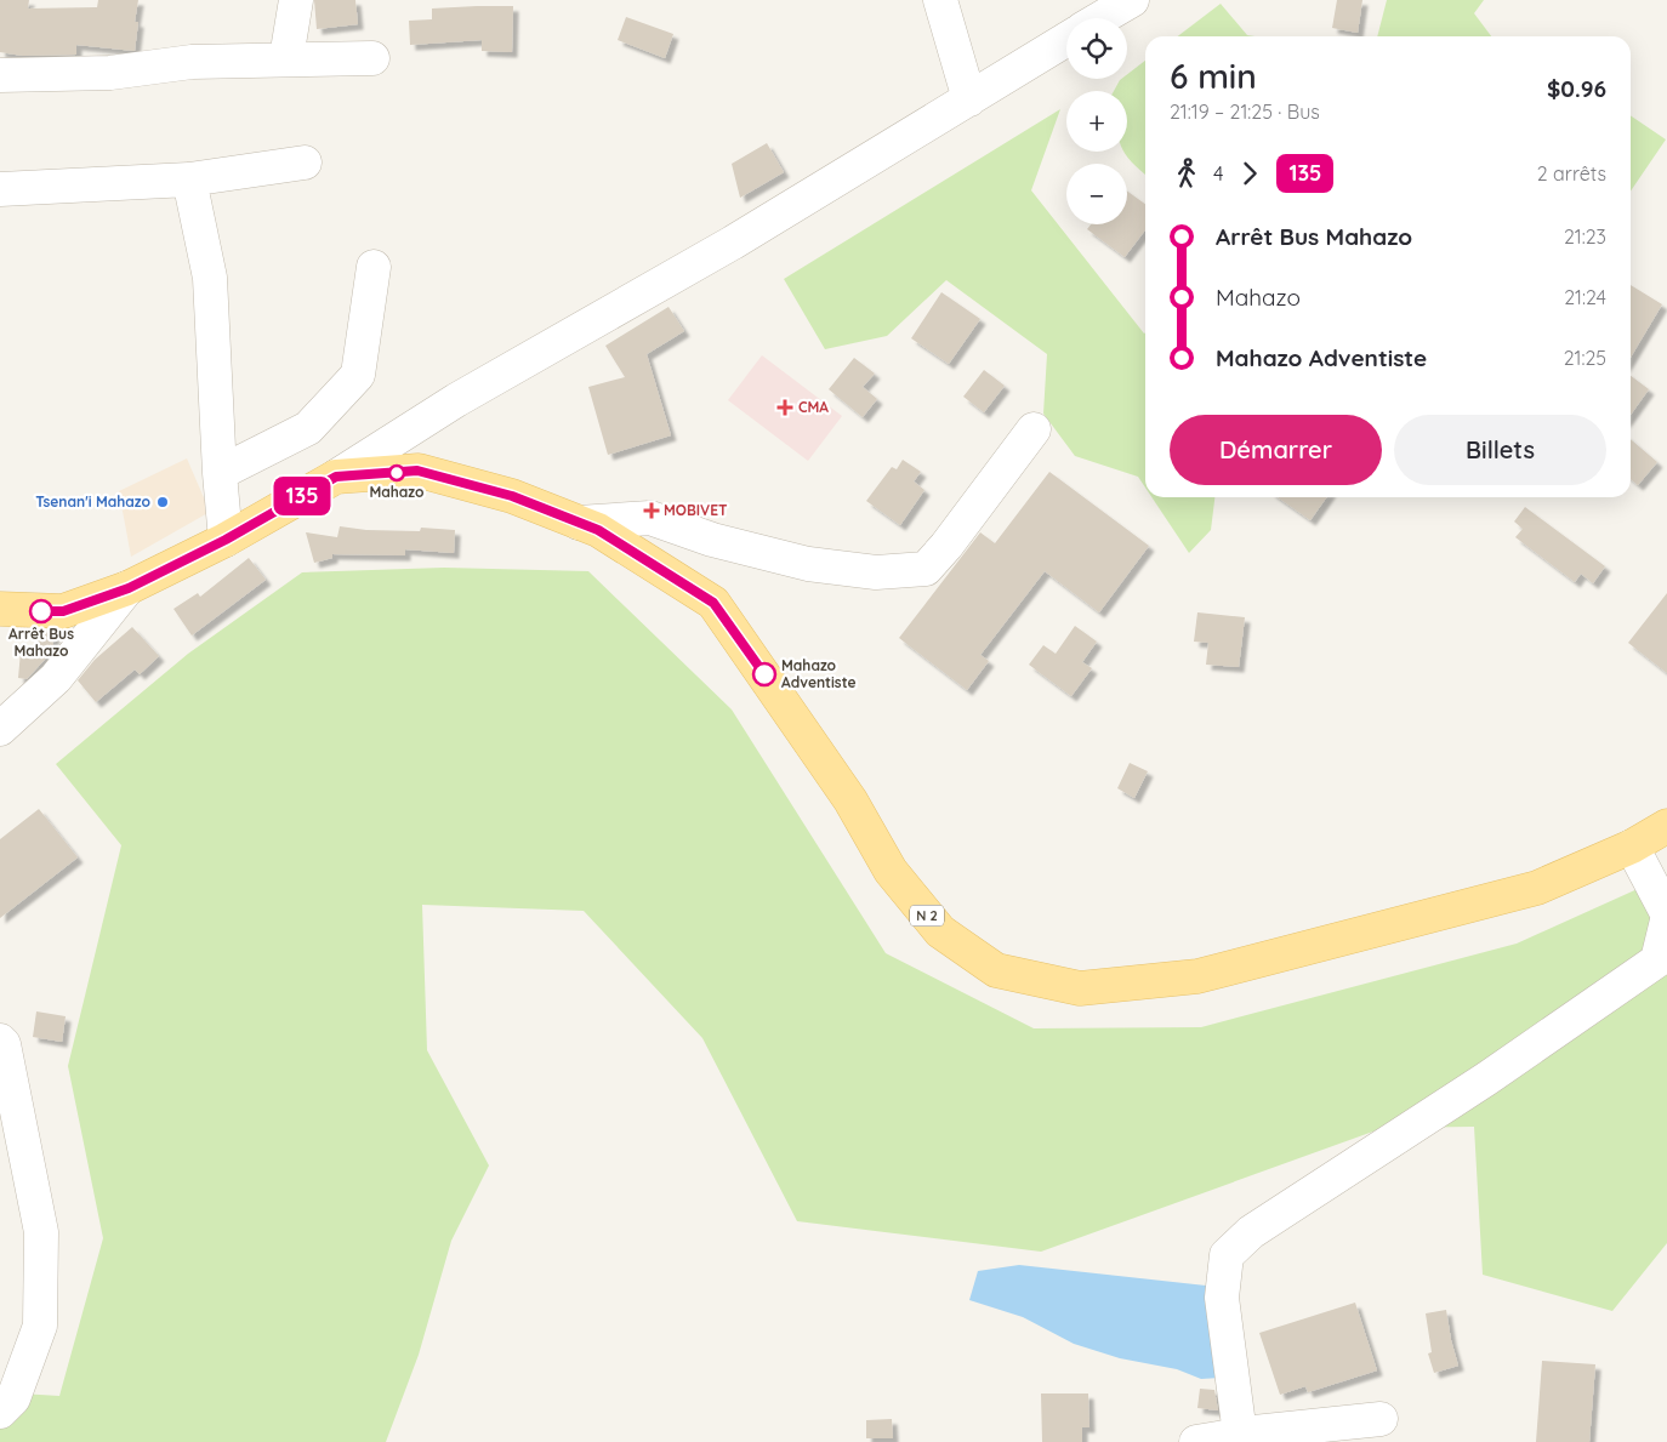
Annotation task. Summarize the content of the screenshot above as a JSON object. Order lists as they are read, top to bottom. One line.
{"streets":{"main road":["N 2"]},"places":{"health":["CMA","MOBIVET"],"other":["Mahazo","Tsenan'i Mahazo","Arrêt Bus Mahazo","Mahazo Adventiste"]},"lines":["bus line 135"],"page":{"on_map":"135","map_buttons":["+","−"],"heading":["6 min","21:19 – 21:25 · Bus","$0.96"],"legs":["4","135","2 arrêts"],"list":[{"name":"Arrêt Bus Mahazo","value":"21:23"},{"name":"Mahazo","value":"21:24"},{"name":"Mahazo Adventiste","value":"21:25"}],"buttons":["Démarrer","Billets"]}}
